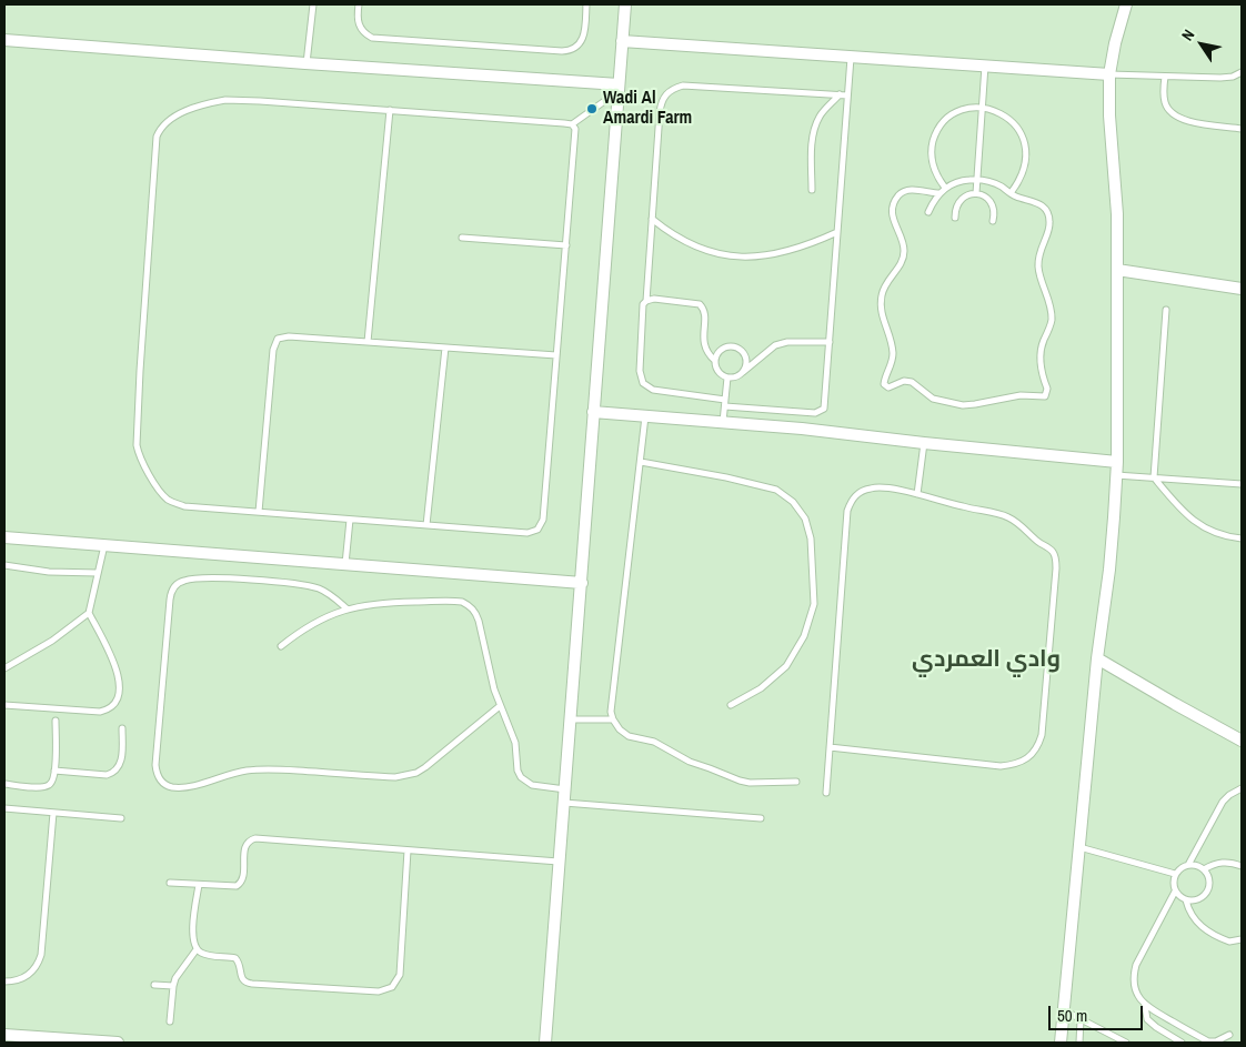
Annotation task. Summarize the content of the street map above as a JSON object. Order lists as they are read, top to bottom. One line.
{"districts":["وادي العمردي"],"places":["Wadi Al Amardi Farm"],"scale_bar":"50 m","north":"top left"}
